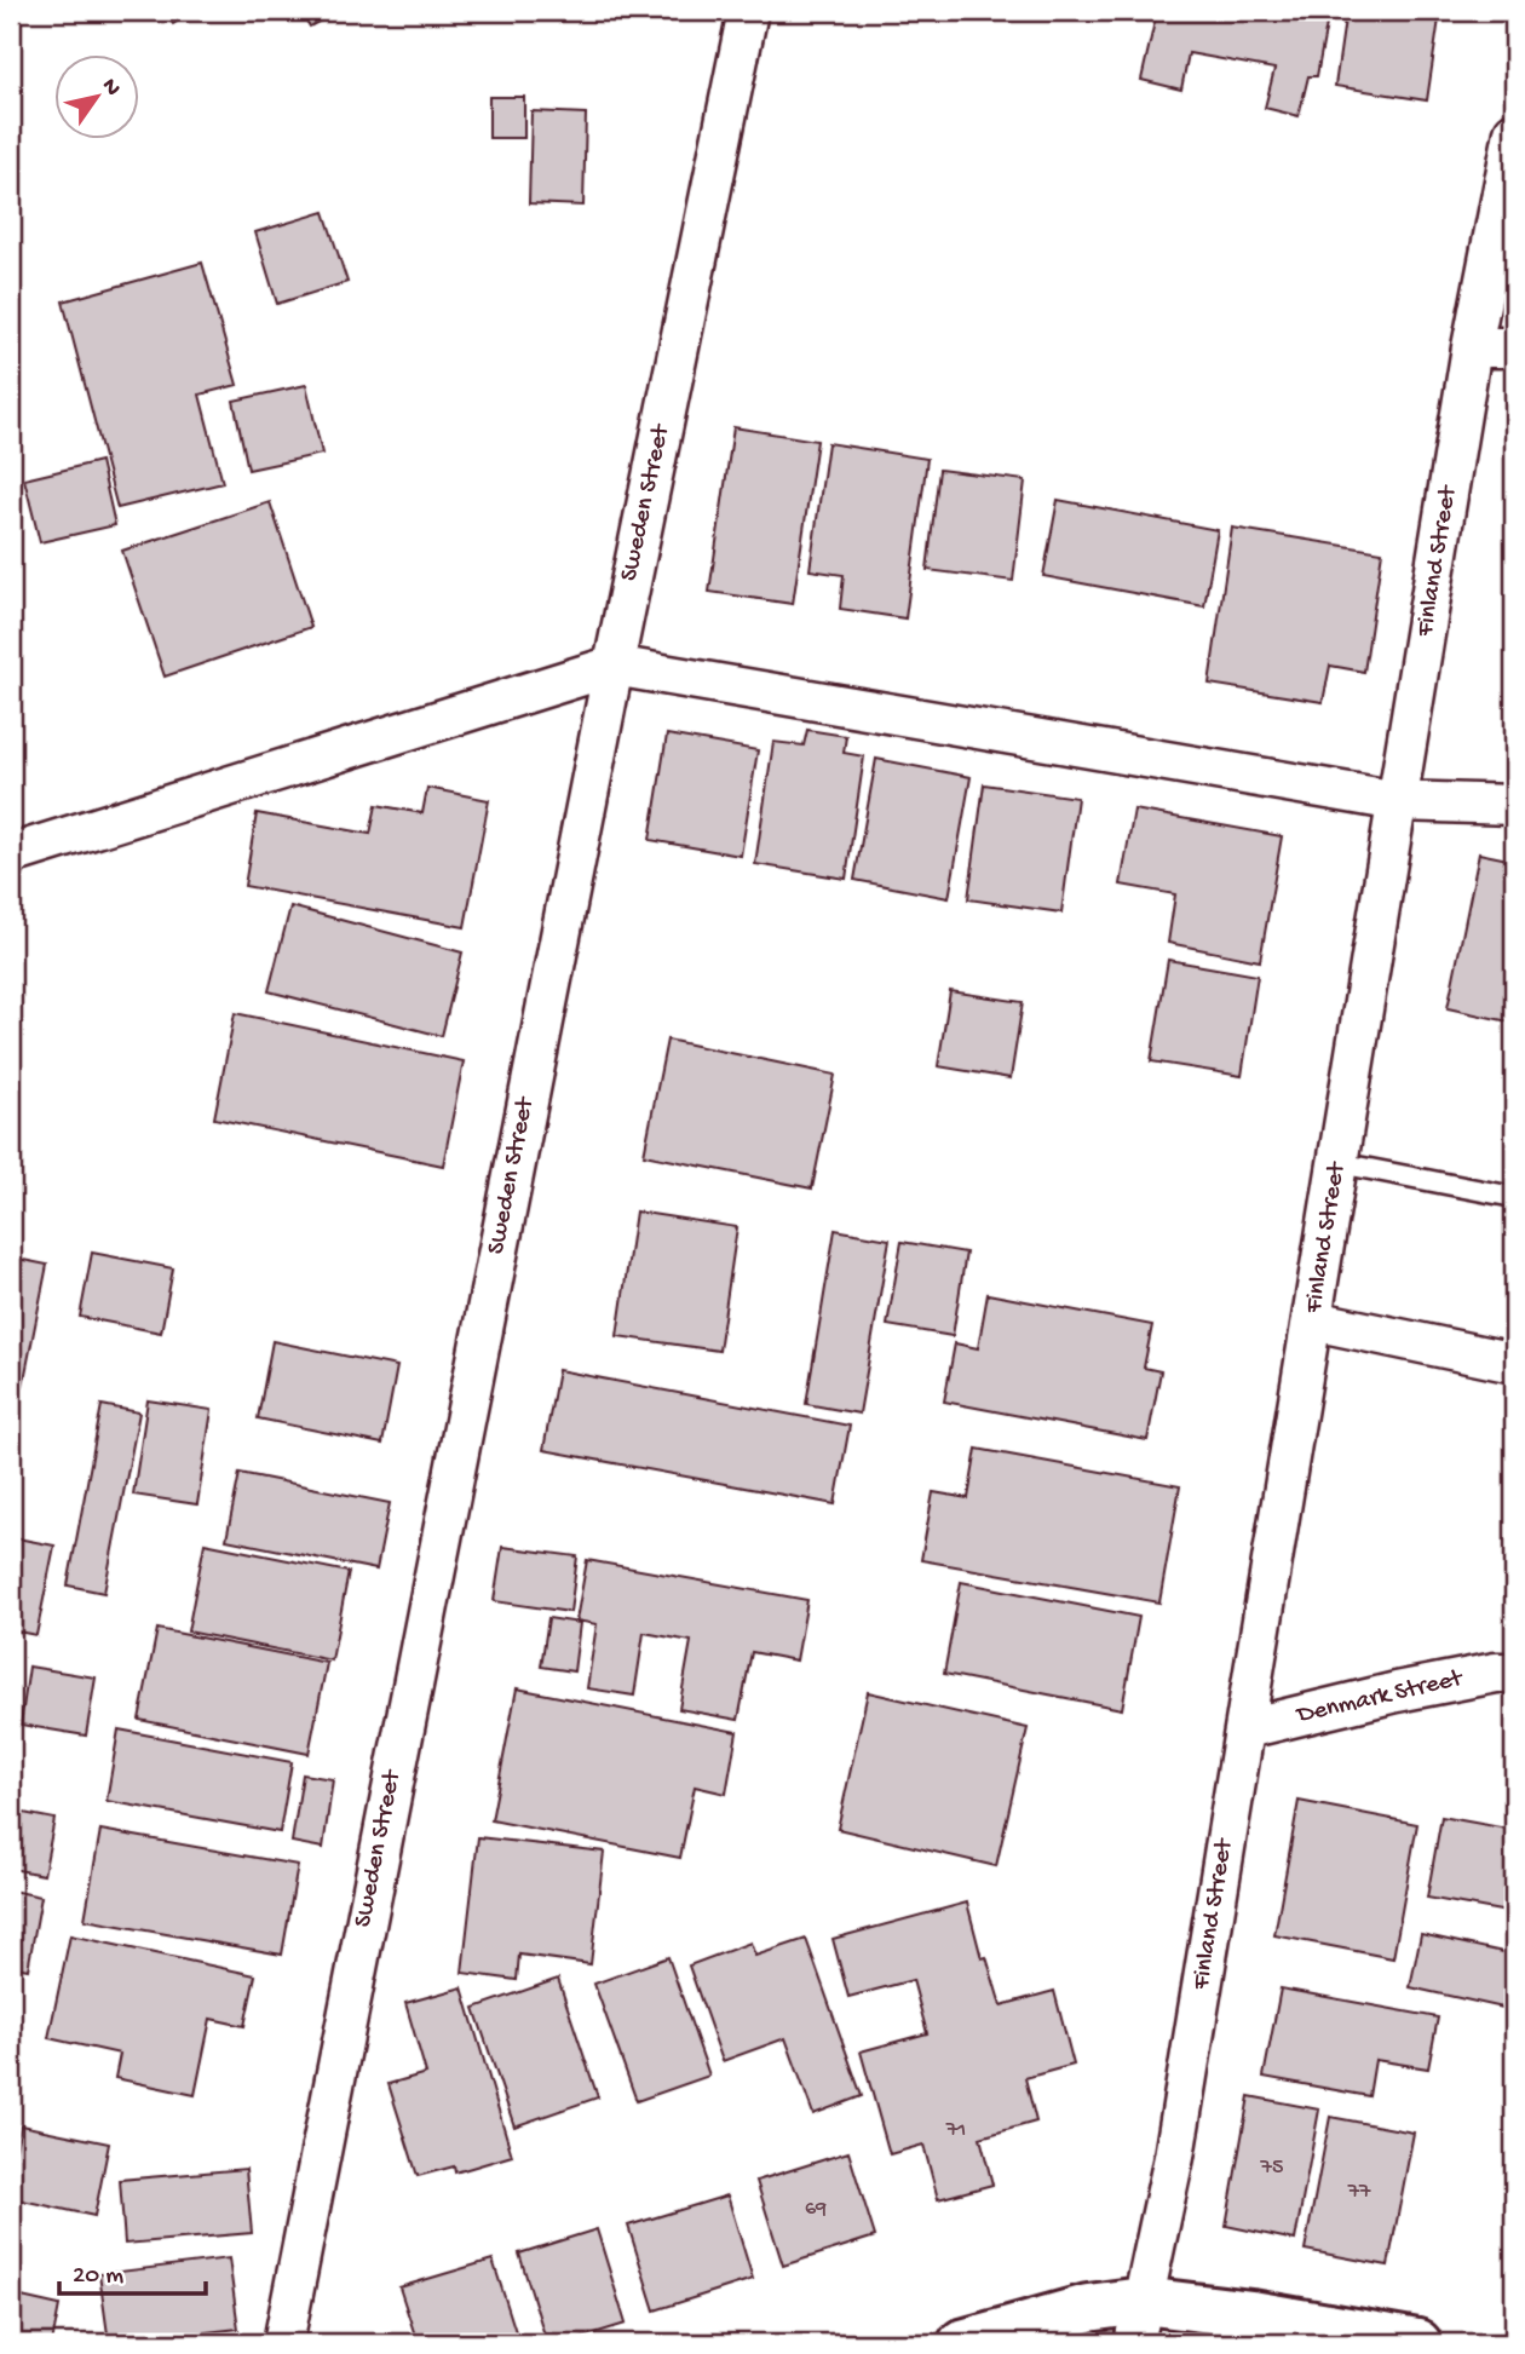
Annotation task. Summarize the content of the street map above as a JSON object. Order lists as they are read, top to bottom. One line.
{"streets":{"street":["Sweden Street","Finland Street","Denmark Street"]},"crossings":[["Finland Street","Denmark Street"]],"house_numbers":["71","75","77","69"],"scale_bar":"20 m","north":"top right"}
